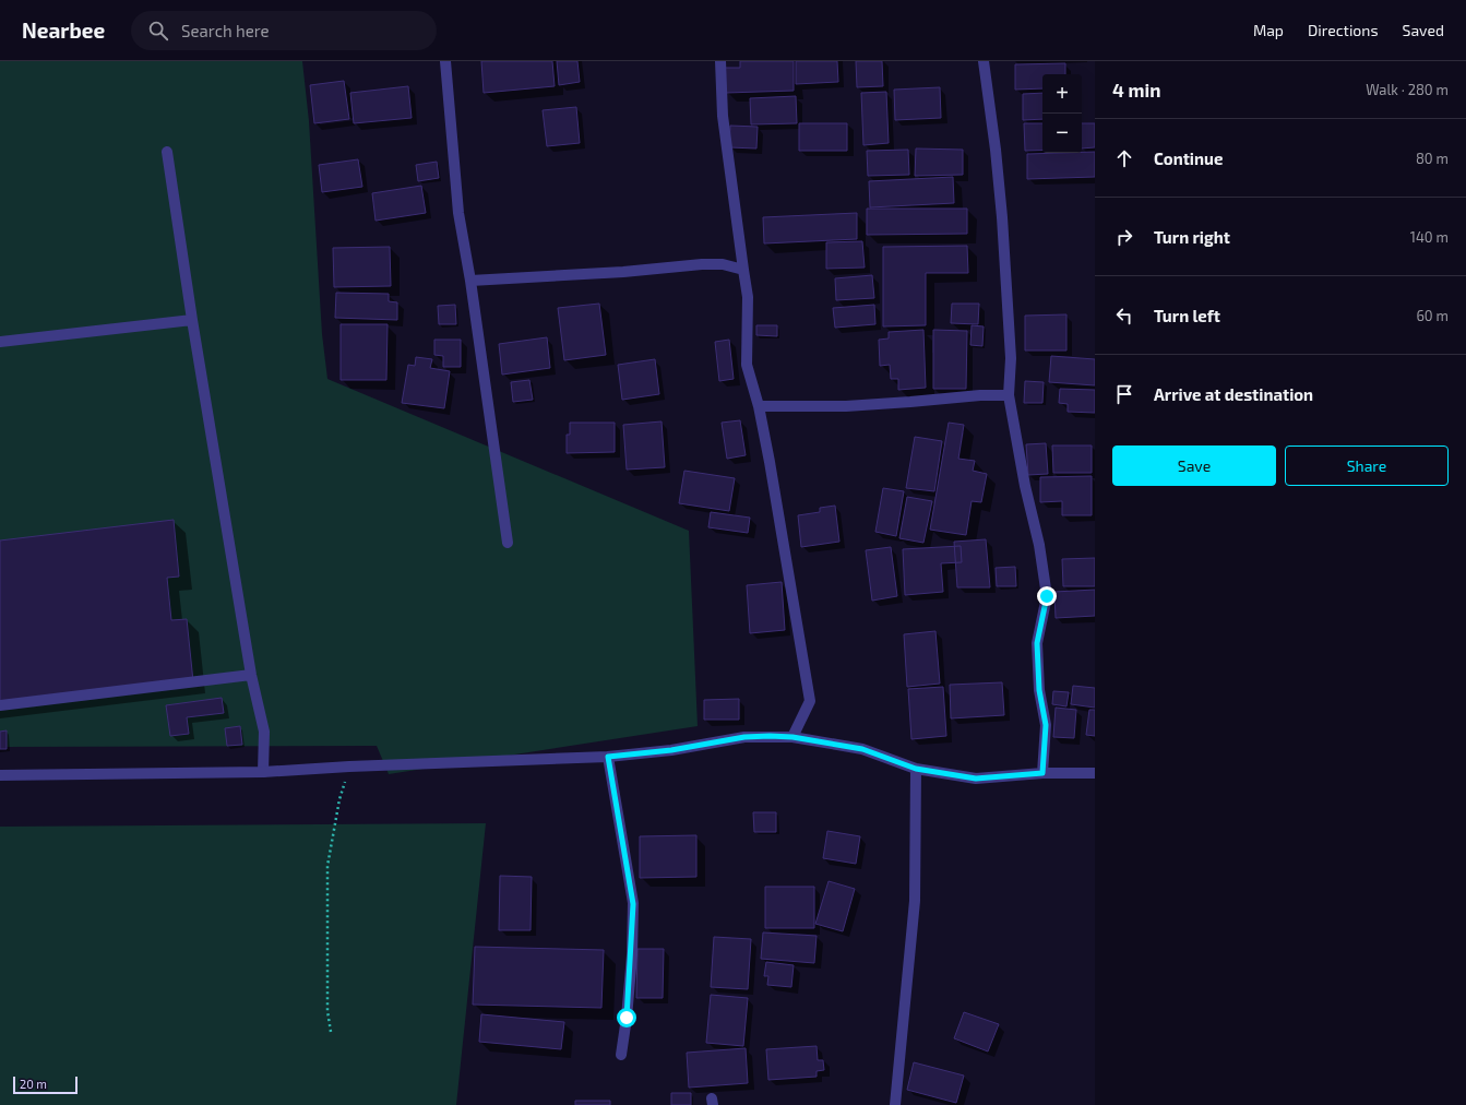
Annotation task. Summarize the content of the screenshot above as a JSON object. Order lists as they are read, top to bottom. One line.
{"scale_bar":"20 m","page":{"header":"Nearbee","search":"Search here","nav":["Map","Directions","Saved"],"heading":["4 min","Walk · 280 m"],"map_buttons":["+","−"],"list":[["Continue","80 m"],["Turn right","140 m"],["Turn left","60 m"],"Arrive at destination"],"buttons":["Save","Share"],"scale":"20 m"}}
